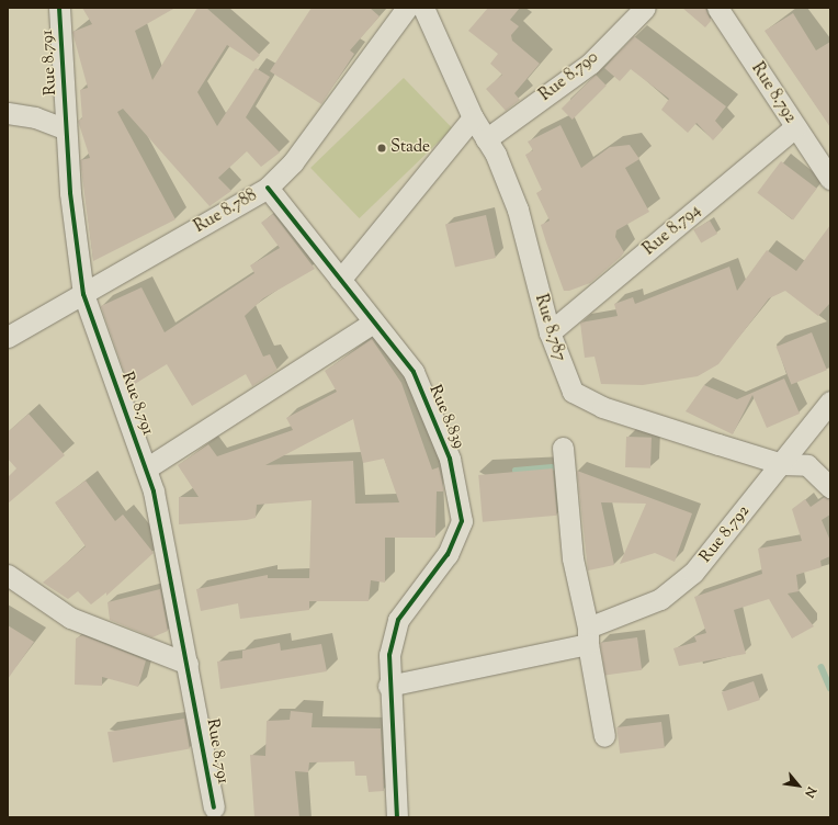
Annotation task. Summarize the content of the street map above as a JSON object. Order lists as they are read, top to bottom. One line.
{"streets":{"street":["Rue 8.791","Rue 8.790","Rue 8.792","Rue 8.788","Rue 8.794","Rue 8.787","Rue 8.839"]},"crossings":[["Rue 8.791","Rue 8.788"],["Rue 8.790","Rue 8.787"],["Rue 8.792","Rue 8.794"],["Rue 8.792","Rue 8.787"],["Rue 8.792","Rue 8.839"],["Rue 8.788","Rue 8.839"],["Rue 8.794","Rue 8.787"]],"places":["Stade"],"north":"bottom right"}
